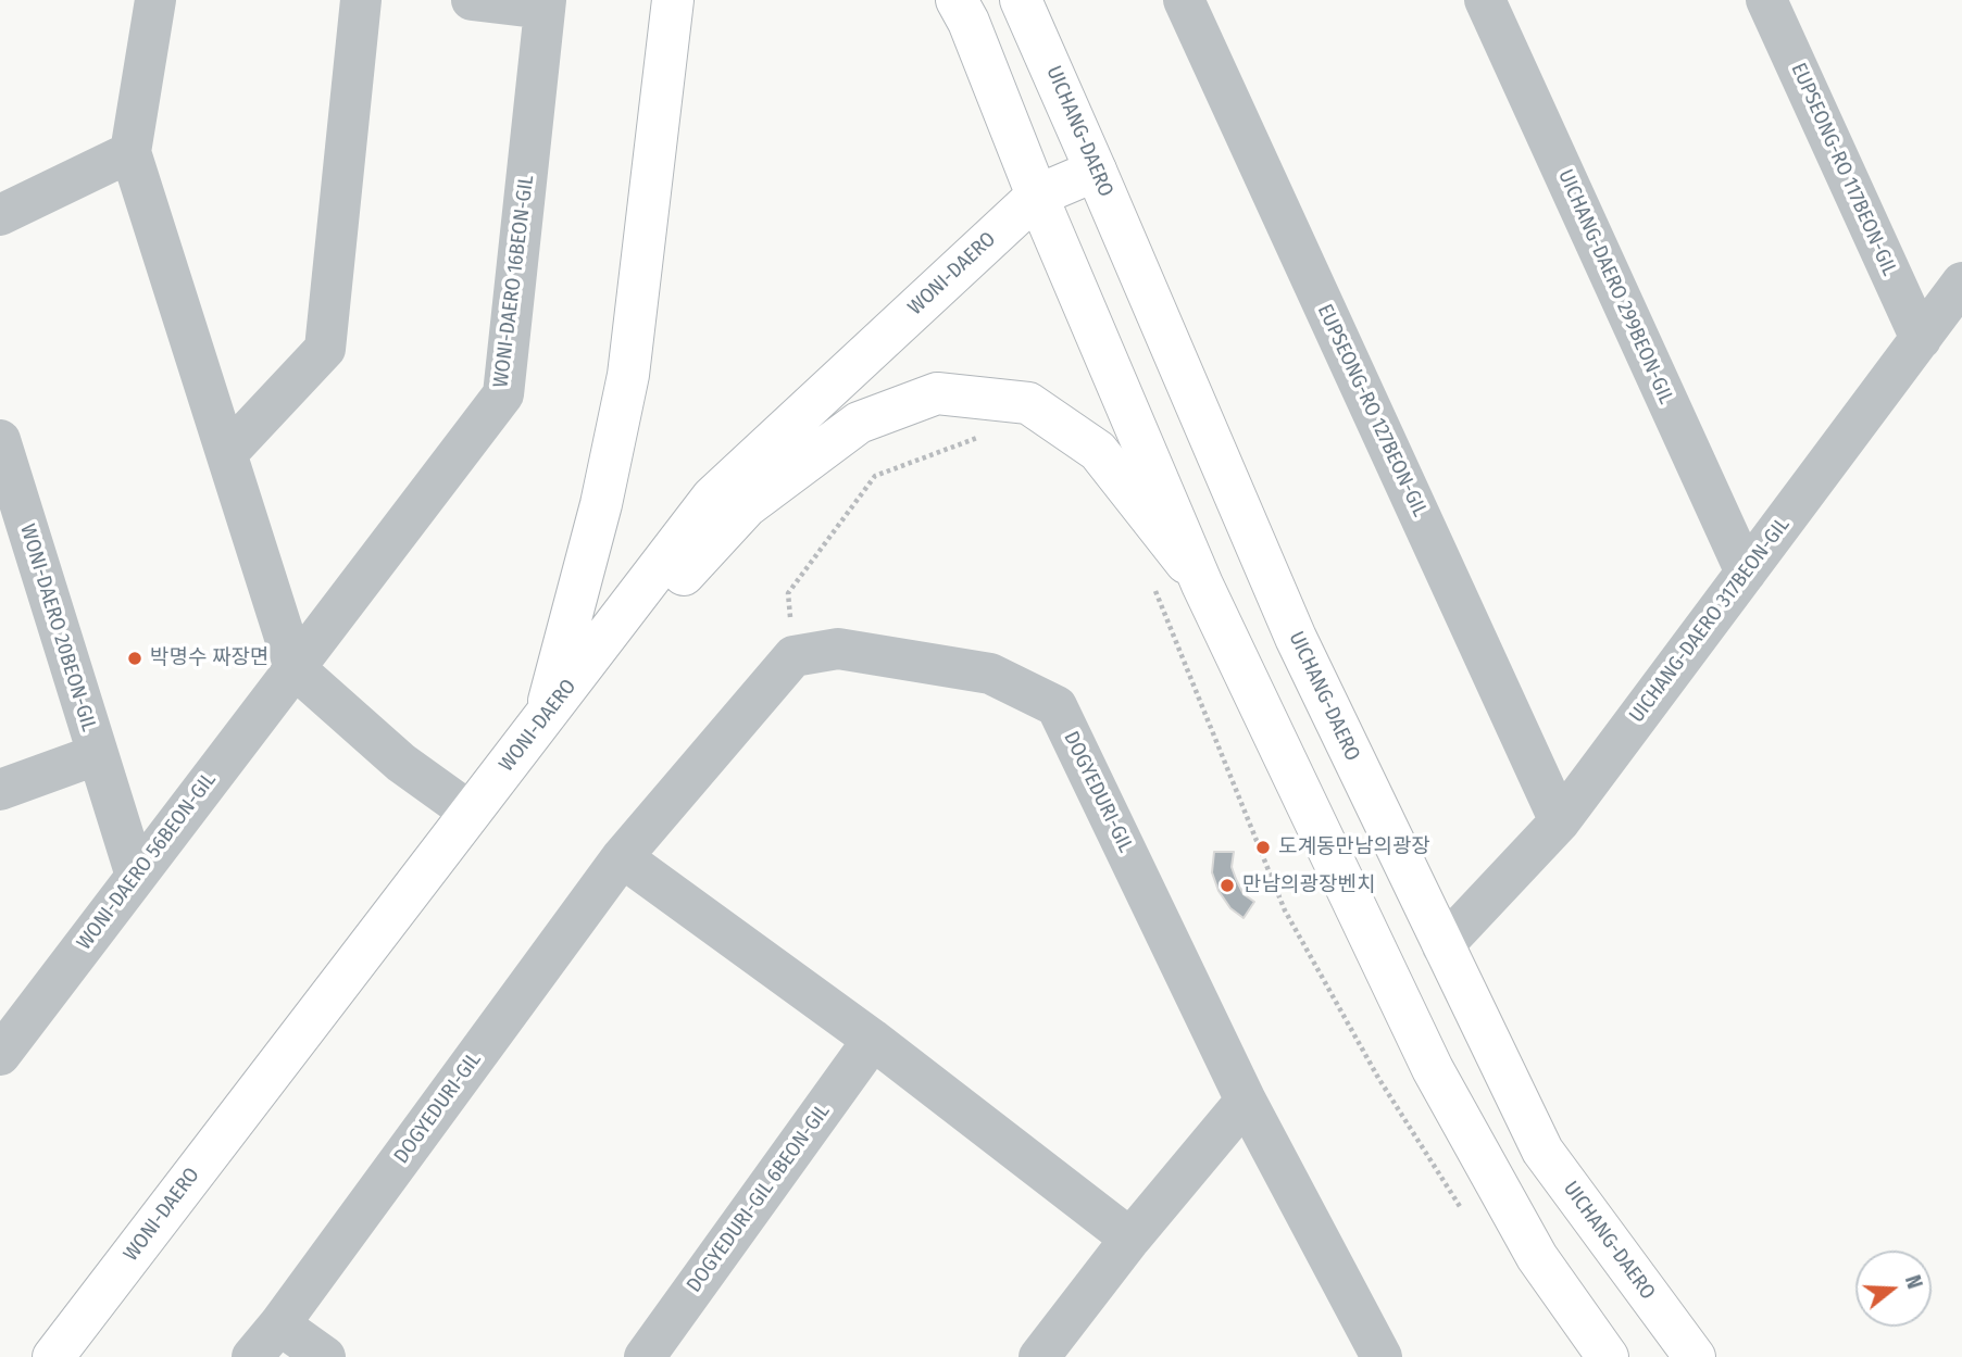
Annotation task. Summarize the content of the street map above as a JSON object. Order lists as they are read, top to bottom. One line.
{"streets":{"main road":["UICHANG-DAERO","WONI-DAERO"],"street":["EUPSEONG-RO 117BEON-GIL","WONI-DAERO 16BEON-GIL","UICHANG-DAERO 299BEON-GIL","EUPSEONG-RO 127BEON-GIL","UICHANG-DAERO 317BEON-GIL","WONI-DAERO 20BEON-GIL","DOGYEDURI-GIL","WONI-DAERO 56BEON-GIL","DOGYEDURI-GIL 6BEON-GIL"]},"crossings":[["UICHANG-DAERO","WONI-DAERO"],["UICHANG-DAERO","UICHANG-DAERO 317BEON-GIL"],["EUPSEONG-RO 117BEON-GIL","UICHANG-DAERO 317BEON-GIL"],["WONI-DAERO 16BEON-GIL","WONI-DAERO 56BEON-GIL"],["UICHANG-DAERO 299BEON-GIL","UICHANG-DAERO 317BEON-GIL"],["EUPSEONG-RO 127BEON-GIL","UICHANG-DAERO 317BEON-GIL"],["WONI-DAERO 20BEON-GIL","WONI-DAERO 56BEON-GIL"]],"places":["박명수 짜장면","도계동만남의광장","만남의광장벤치"],"north":"right"}
